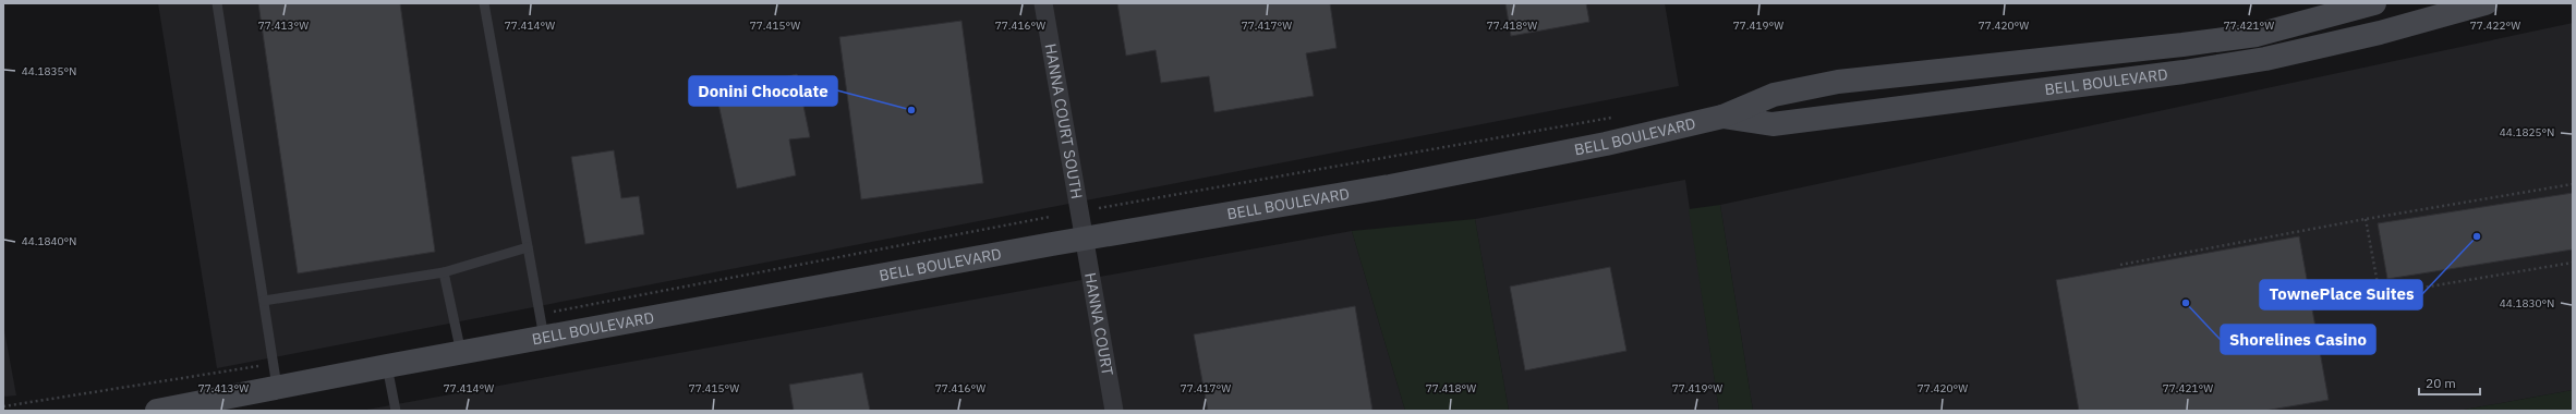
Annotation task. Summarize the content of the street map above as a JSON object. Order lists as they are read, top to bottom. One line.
{"streets":{"main road":["BELL BOULEVARD"],"street":["HANNA COURT SOUTH","HANNA COURT"]},"crossings":[["BELL BOULEVARD","HANNA COURT SOUTH"],["BELL BOULEVARD","HANNA COURT"],["HANNA COURT SOUTH","HANNA COURT"]],"places":["Donini Chocolate","TownePlace Suites","Shorelines Casino"],"scale_bar":"20 m","coordinates":["77.422°W","77.413°W","77.414°W","77.415°W","77.416°W","77.417°W","77.418°W","77.419°W","77.420°W","77.421°W","44.1835°N","44.1825°N","44.1840°N","44.1830°N"]}
